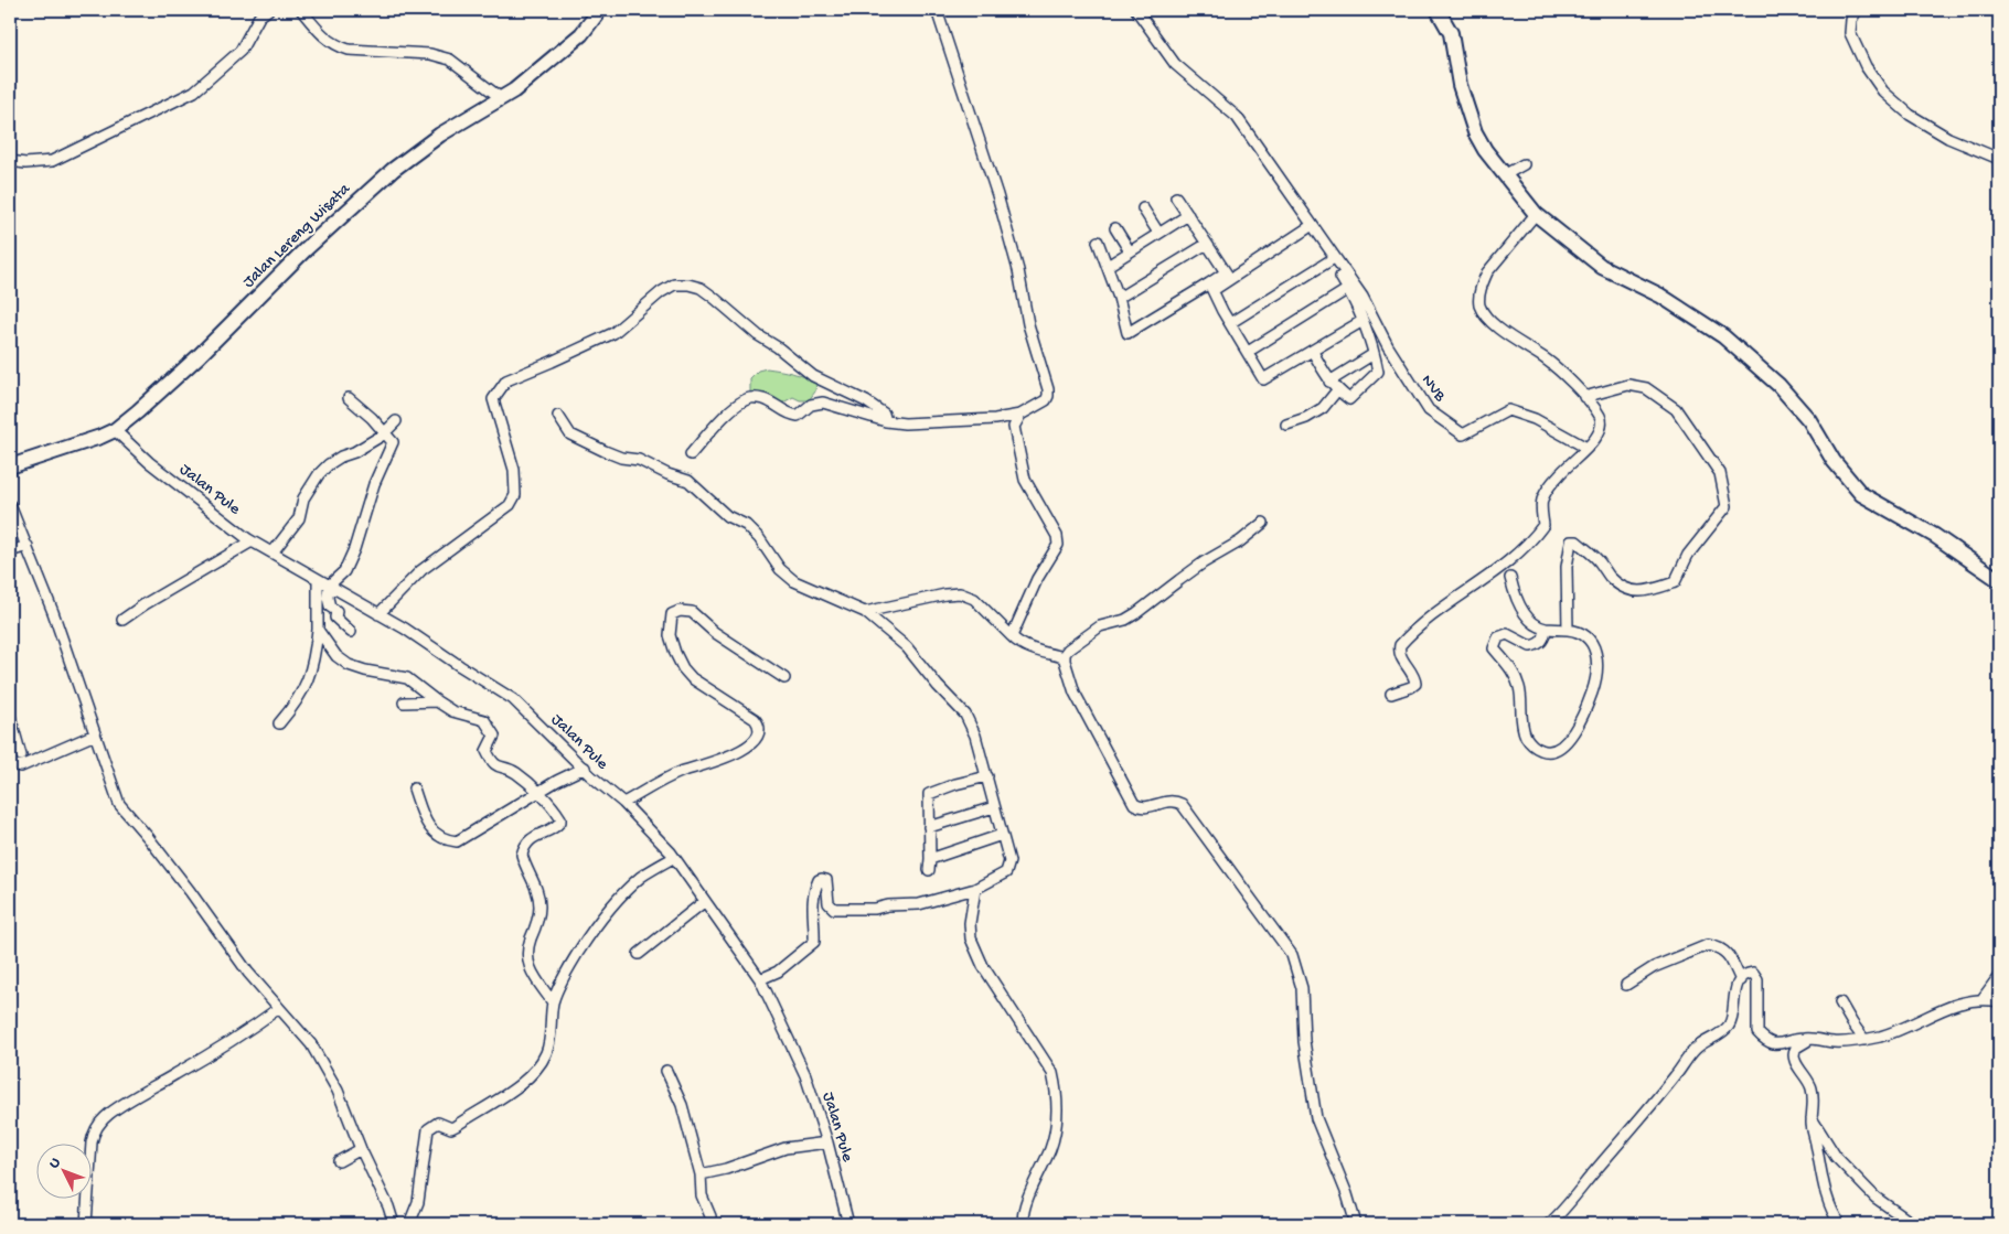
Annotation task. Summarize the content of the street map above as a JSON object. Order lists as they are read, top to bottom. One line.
{"streets":{"street":["Jalan Lereng Wisata","NVB","Jalan Pule"]},"crossings":[["Jalan Lereng Wisata","Jalan Pule"]],"north":"top left"}
